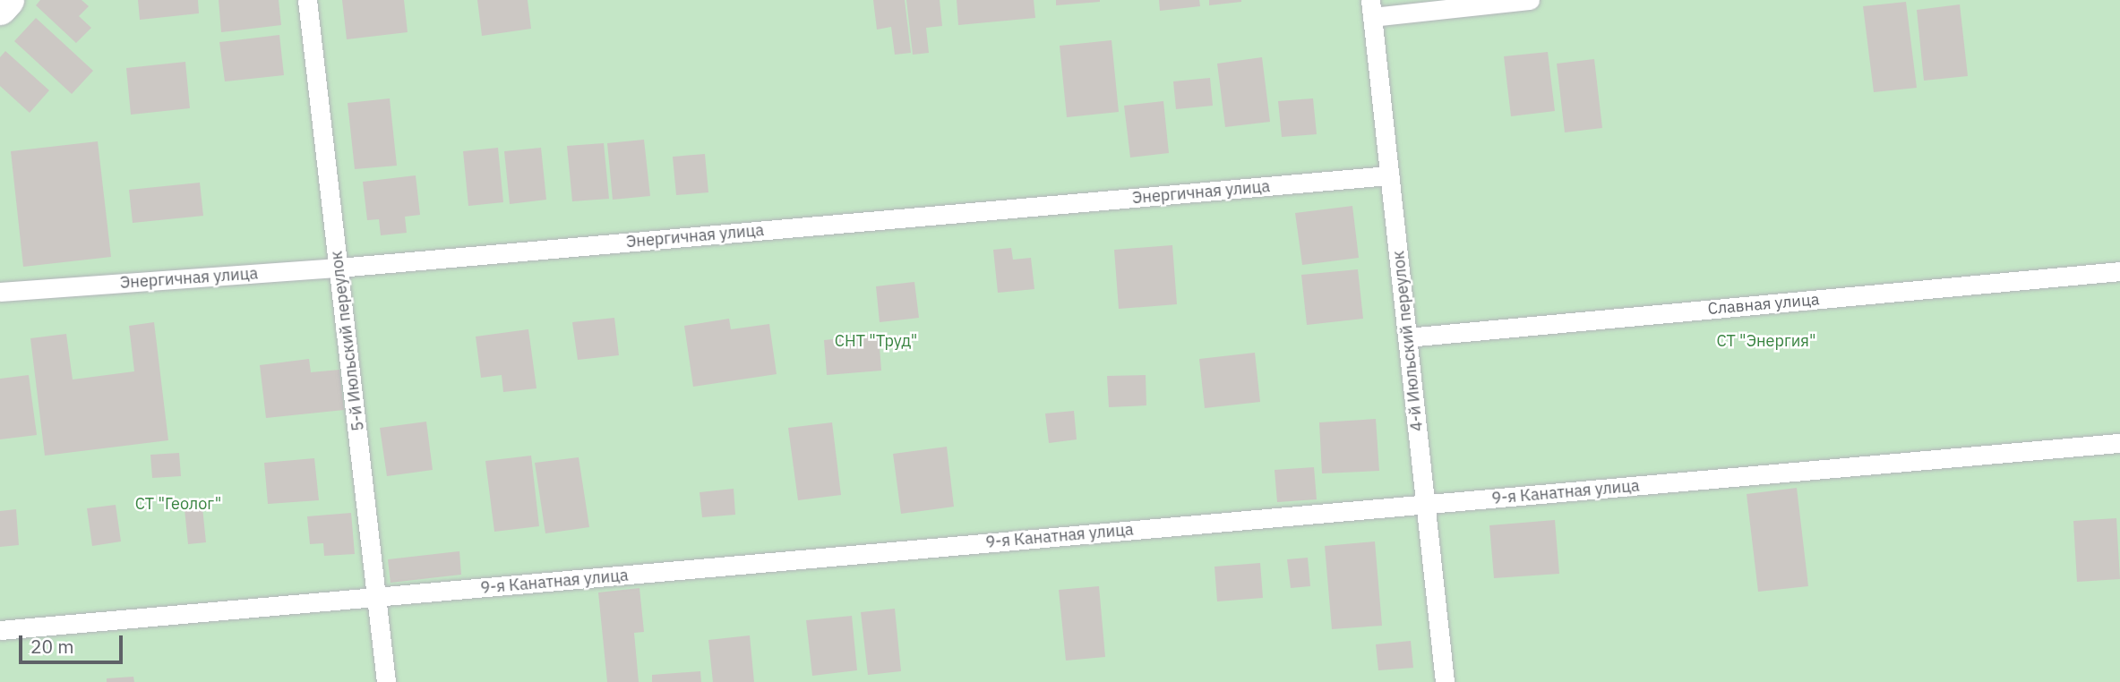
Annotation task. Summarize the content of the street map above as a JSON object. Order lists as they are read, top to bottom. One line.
{"streets":{"lane":["Энергичная улица","Славная улица","5-й Июльский переулок","4-й Июльский переулок","9-я Канатная улица"]},"crossings":[["Энергичная улица","5-й Июльский переулок"],["Энергичная улица","4-й Июльский переулок"],["Славная улица","4-й Июльский переулок"],["5-й Июльский переулок","9-я Канатная улица"],["4-й Июльский переулок","9-я Канатная улица"]],"parks":["СНТ \"Труд\"","СТ \"Энергия\"","СТ \"Геолог\""],"scale_bar":"20 m"}
